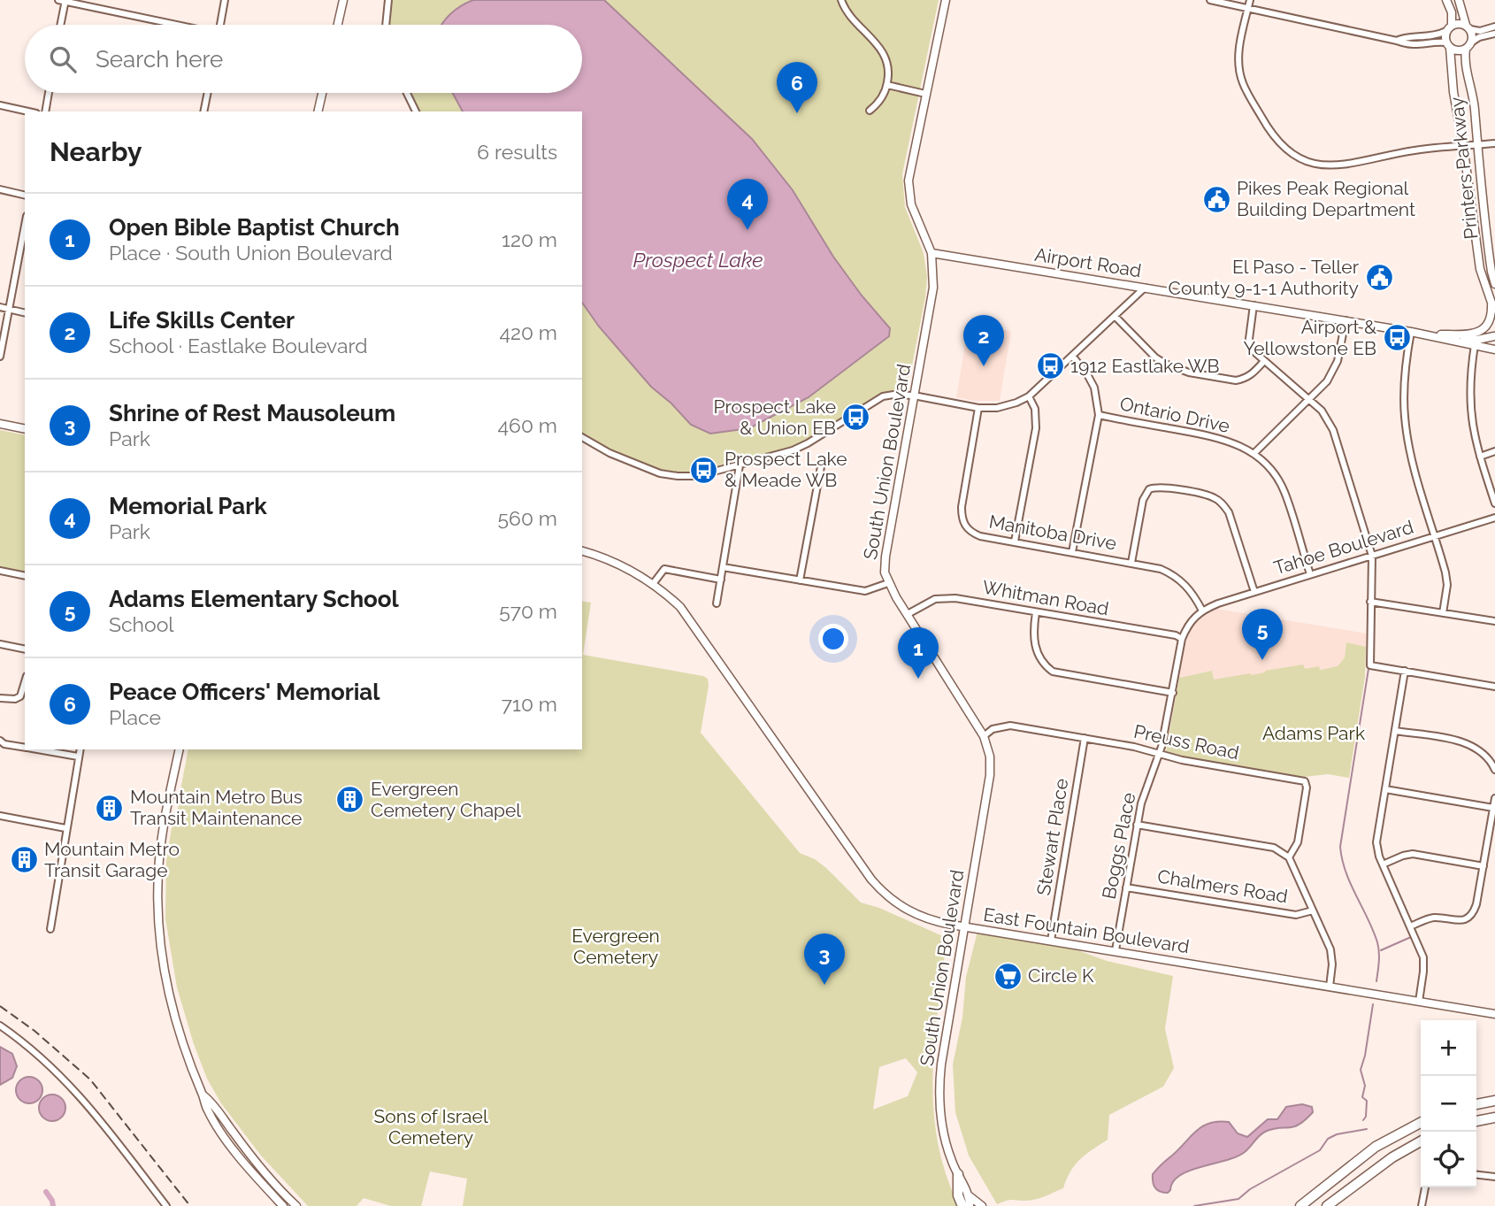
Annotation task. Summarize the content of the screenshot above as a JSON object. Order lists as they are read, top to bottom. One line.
{"streets":{"main road":["Printers Parkway","Airport Road","South Union Boulevard","East Fountain Boulevard"],"street":["Ontario Drive","Manitoba Drive","Tahoe Boulevard","Whitman Road","Preuss Road","Stewart Place","Boggs Place","Chalmers Road"]},"crossings":[["Printers Parkway","Airport Road"],["Airport Road","South Union Boulevard"],["Ontario Drive","Tahoe Boulevard"],["South Union Boulevard","Whitman Road"],["South Union Boulevard","Preuss Road"],["South Union Boulevard","East Fountain Boulevard"],["Manitoba Drive","Tahoe Boulevard"],["Manitoba Drive","Boggs Place"],["Tahoe Boulevard","Boggs Place"],["Whitman Road","Boggs Place"],["Preuss Road","Stewart Place"],["Preuss Road","Boggs Place"],["Stewart Place","East Fountain Boulevard"],["Boggs Place","Chalmers Road"],["Boggs Place","East Fountain Boulevard"]],"water":["Prospect Lake"],"parks":["Adams Park","Evergreen Cemetery","Sons of Israel Cemetery"],"places":{"public building":["Pikes Peak Regional Building Department","El Paso - Teller County 9-1-1 Authority"],"bus stop":["Airport & Yellowstone EB","1912 Eastlake WB","Prospect Lake & Union EB","Prospect Lake & Meade WB"],"building":["Evergreen Cemetery Chapel","Mountain Metro Bus Transit Maintenance","Mountain Metro Transit Garage"],"supermarket":["Circle K"]},"page":{"search":"Search here","pins":["6","4","2","5","1","3"],"heading":["Nearby","6 results"],"list":[{"mark":"1","name":"Open Bible Baptist Church","note":"Place · South Union Boulevard","value":"120 m"},{"mark":"2","name":"Life Skills Center","note":"School · Eastlake Boulevard","value":"420 m"},{"mark":"3","name":"Shrine of Rest Mausoleum","note":"Park","value":"460 m"},{"mark":"4","name":"Memorial Park","note":"Park","value":"560 m"},{"mark":"5","name":"Adams Elementary School","note":"School","value":"570 m"},{"mark":"6","name":"Peace Officers' Memorial","note":"Place","value":"710 m"}],"map_buttons":["+","−"]}}
